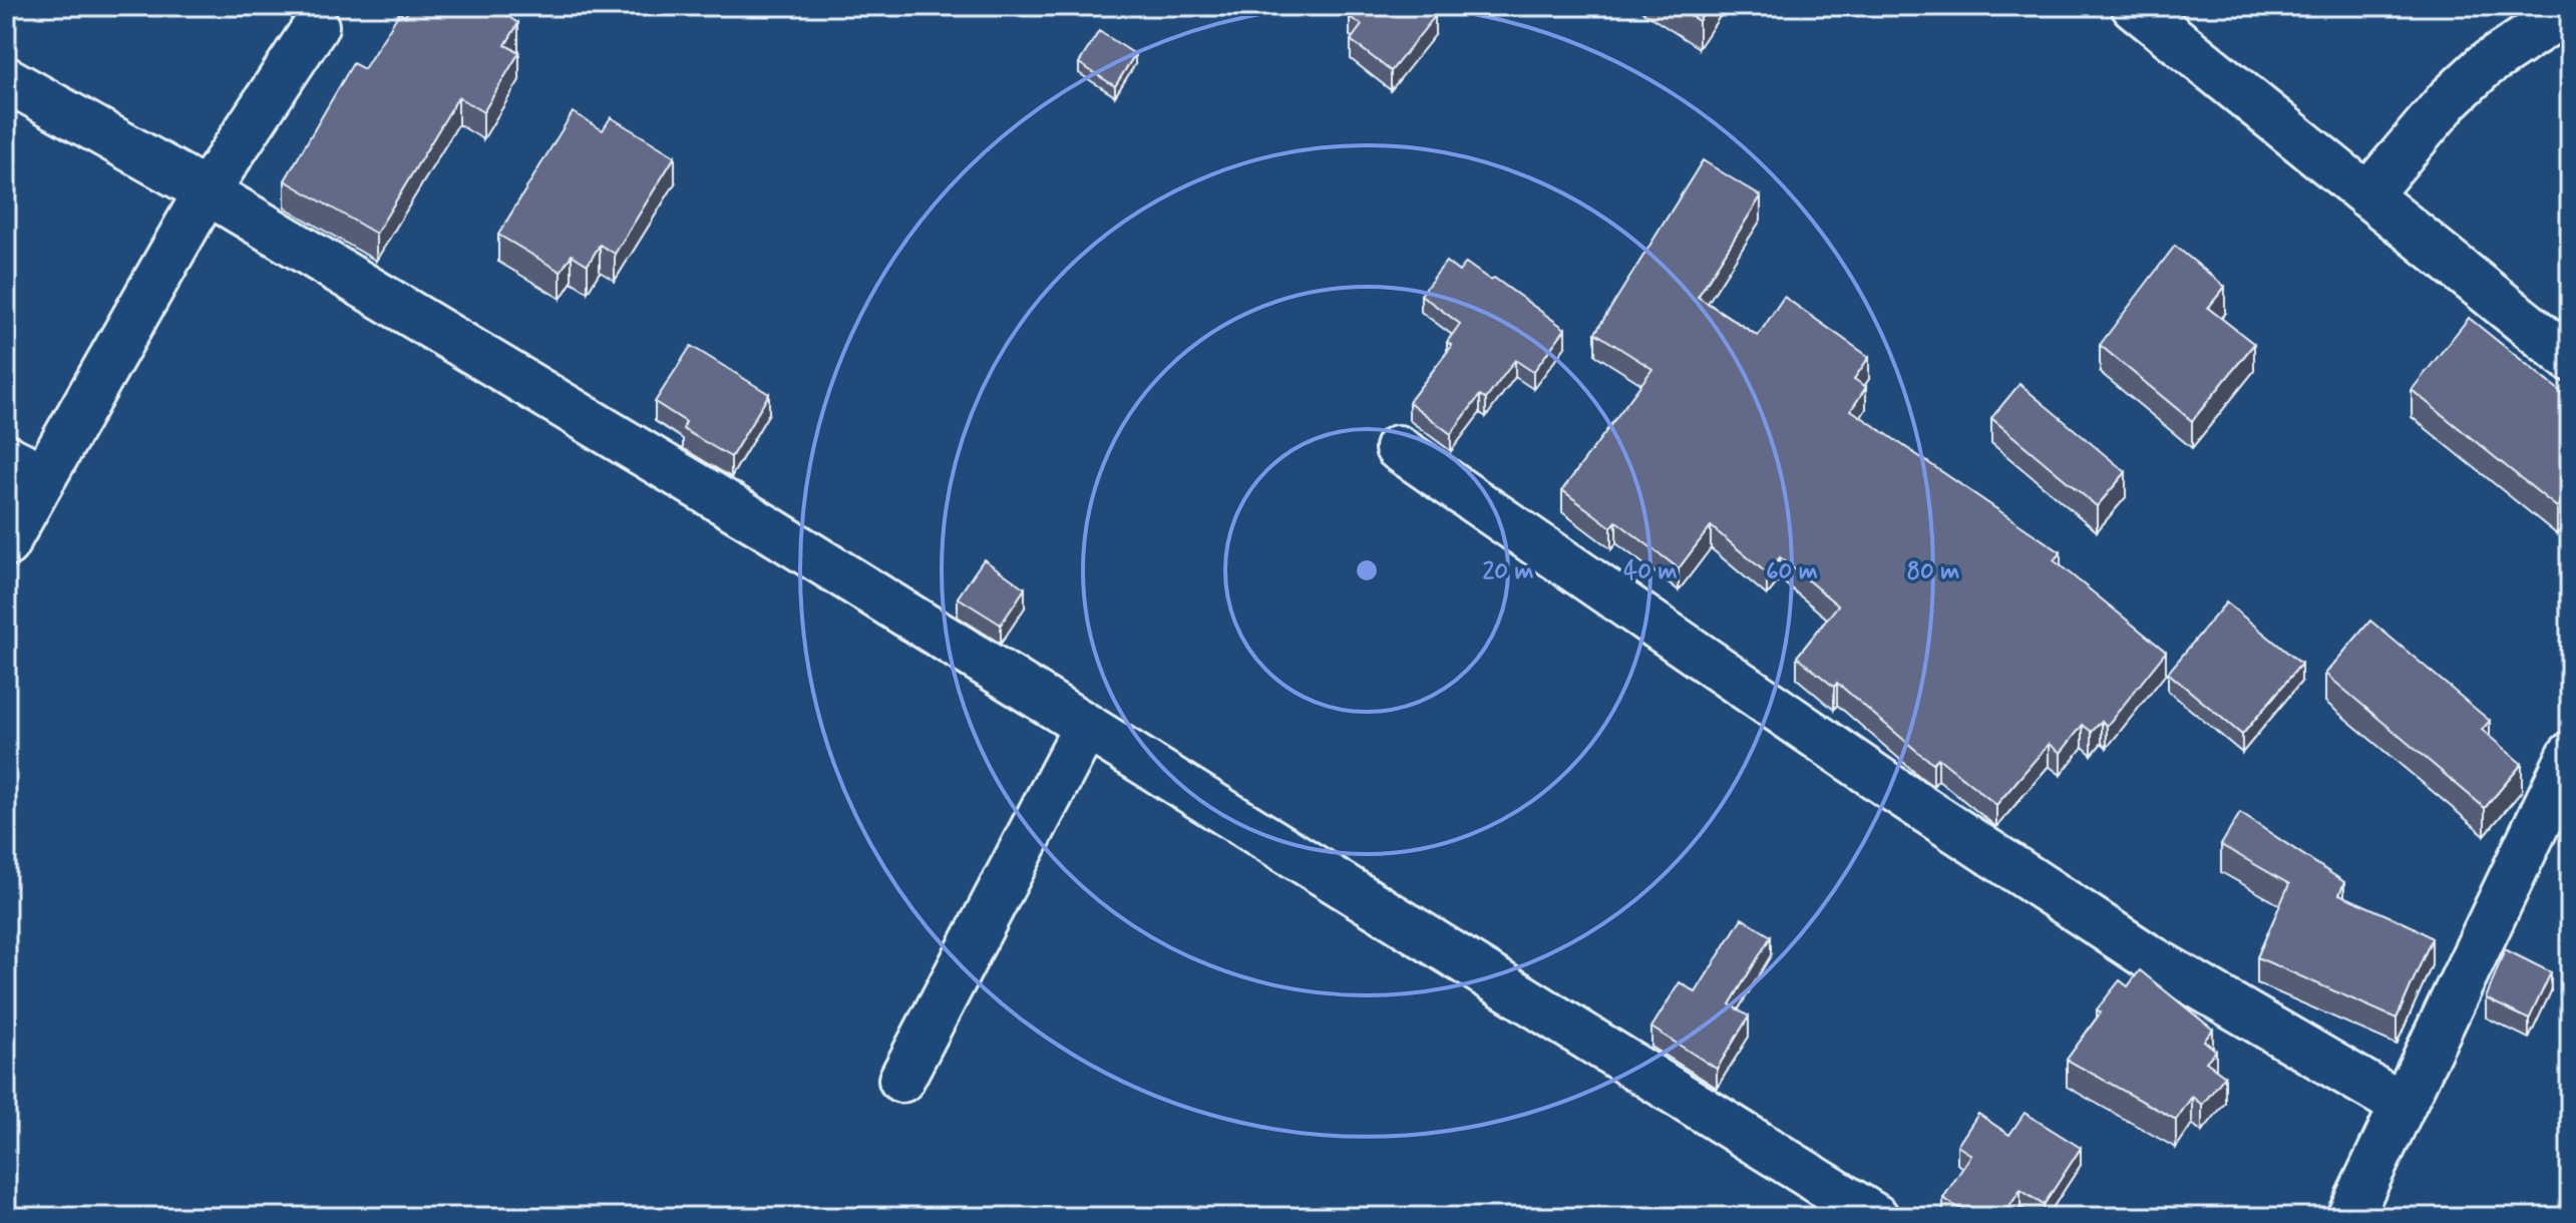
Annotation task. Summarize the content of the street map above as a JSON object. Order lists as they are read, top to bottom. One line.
{"rings":["20 m","40 m","60 m","80 m"]}
